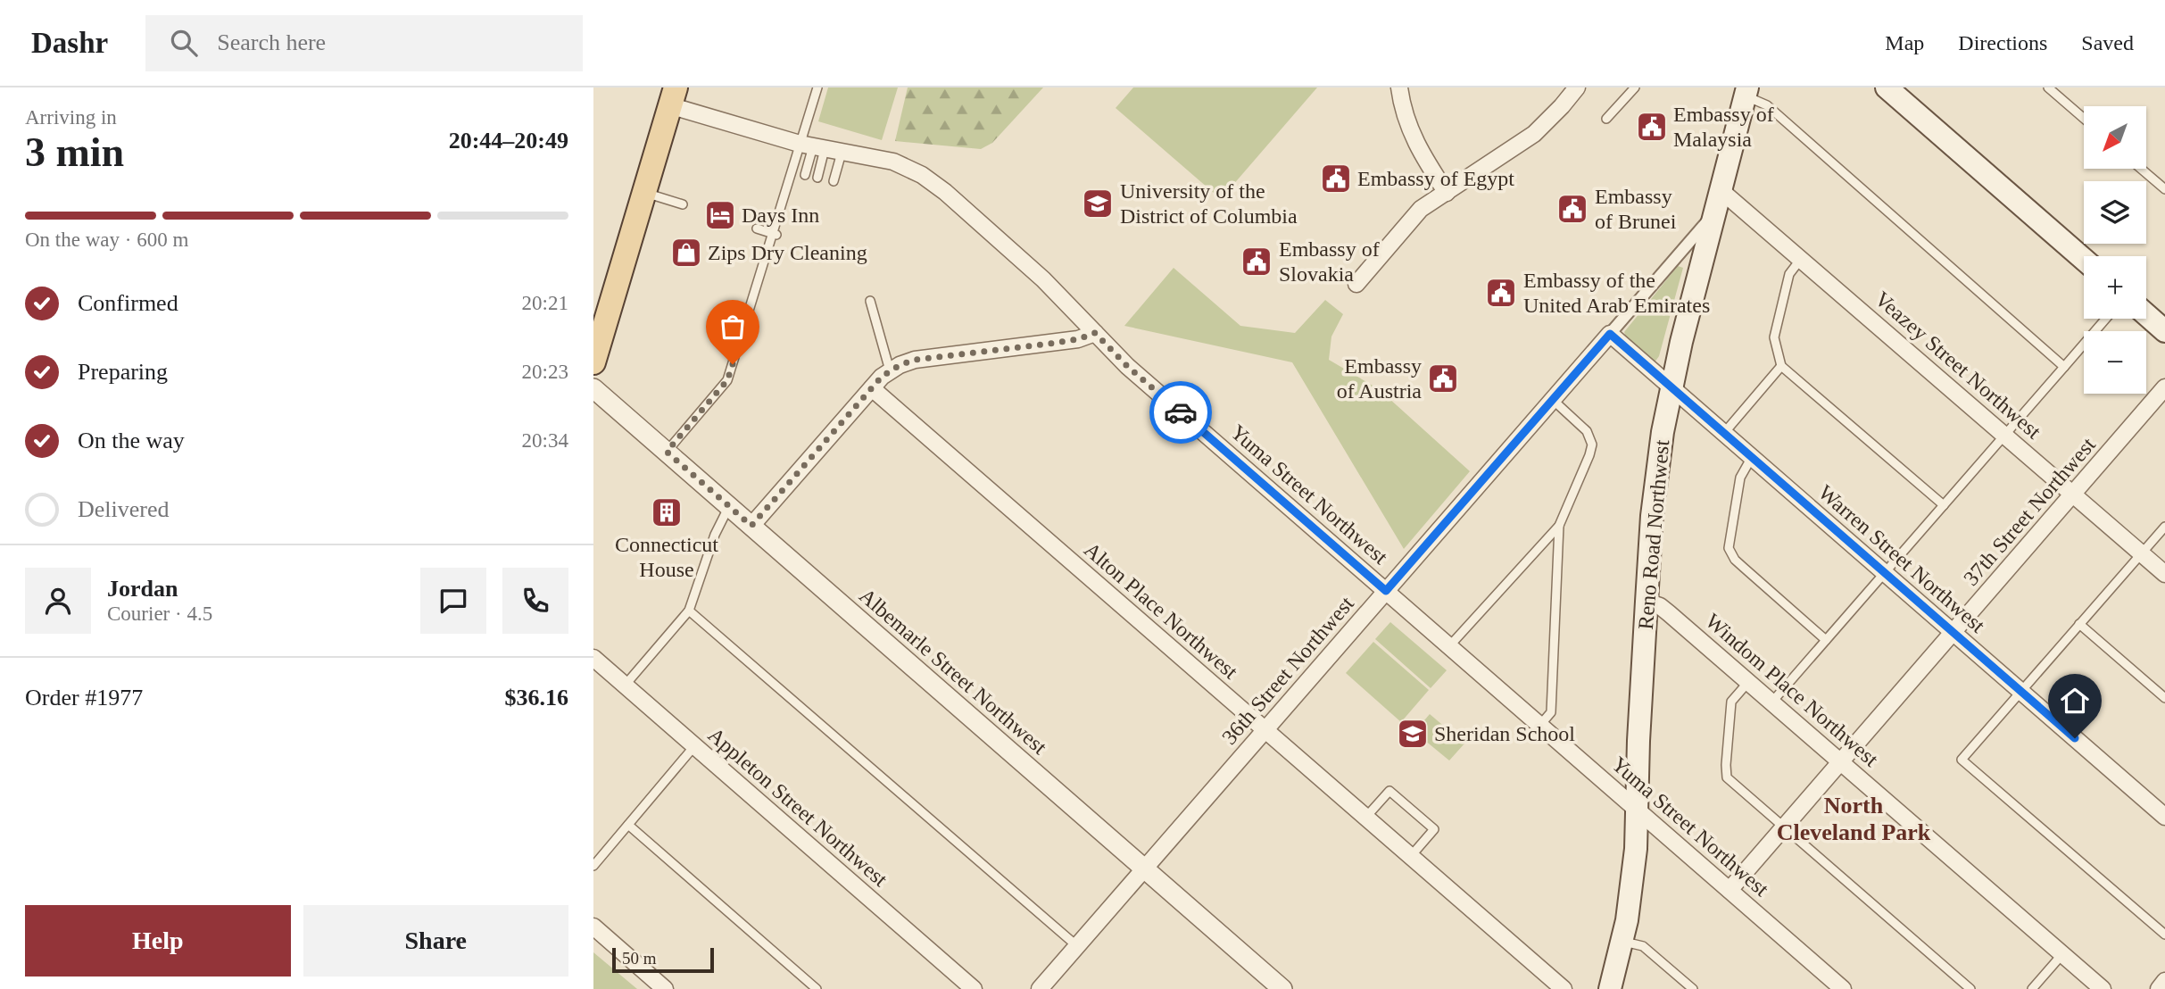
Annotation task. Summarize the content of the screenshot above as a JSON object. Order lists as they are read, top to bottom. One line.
{"streets":{"main road":["Reno Road Northwest"],"street":["Veazey Street Northwest","Yuma Street Northwest","37th Street Northwest","Warren Street Northwest","Alton Place Northwest","36th Street Northwest","Albemarle Street Northwest","Windom Place Northwest","Appleton Street Northwest"]},"crossings":[["Veazey Street Northwest","37th Street Northwest"],["Veazey Street Northwest","Reno Road Northwest"],["Veazey Street Northwest","36th Street Northwest"],["Yuma Street Northwest","37th Street Northwest"],["Yuma Street Northwest","Reno Road Northwest"],["Yuma Street Northwest","36th Street Northwest"],["37th Street Northwest","Warren Street Northwest"],["37th Street Northwest","Windom Place Northwest"],["Reno Road Northwest","Warren Street Northwest"],["Reno Road Northwest","36th Street Northwest"],["Reno Road Northwest","Windom Place Northwest"],["Warren Street Northwest","36th Street Northwest"],["Alton Place Northwest","36th Street Northwest"],["36th Street Northwest","Albemarle Street Northwest"]],"districts":["North Cleveland Park"],"places":{"public building":["Embassy of Malaysia","Embassy of Egypt","Embassy of Brunei","Embassy of Slovakia","Embassy of the United Arab Emirates","Embassy of Austria"],"school or university":["University of the District of Columbia","Sheridan School"],"hotel":["Days Inn"],"shop":["Zips Dry Cleaning"],"building":["Connecticut House"]},"scale_bar":"50 m","north":"bottom left","page":{"header":"Dashr","search":"Search here","nav":["Map","Directions","Saved"],"heading":["3 min","Arriving in","20:44–20:49"],"panel":["Jordan","Courier · 4.5","Order #1977","$36.16"],"map_buttons":["+","−"],"bar":"On the way · 600 m","list":[["Confirmed","20:21"],["Preparing","20:23"],["On the way","20:34"],"Delivered"],"buttons":["Help","Share"],"scale":"50 m"}}
